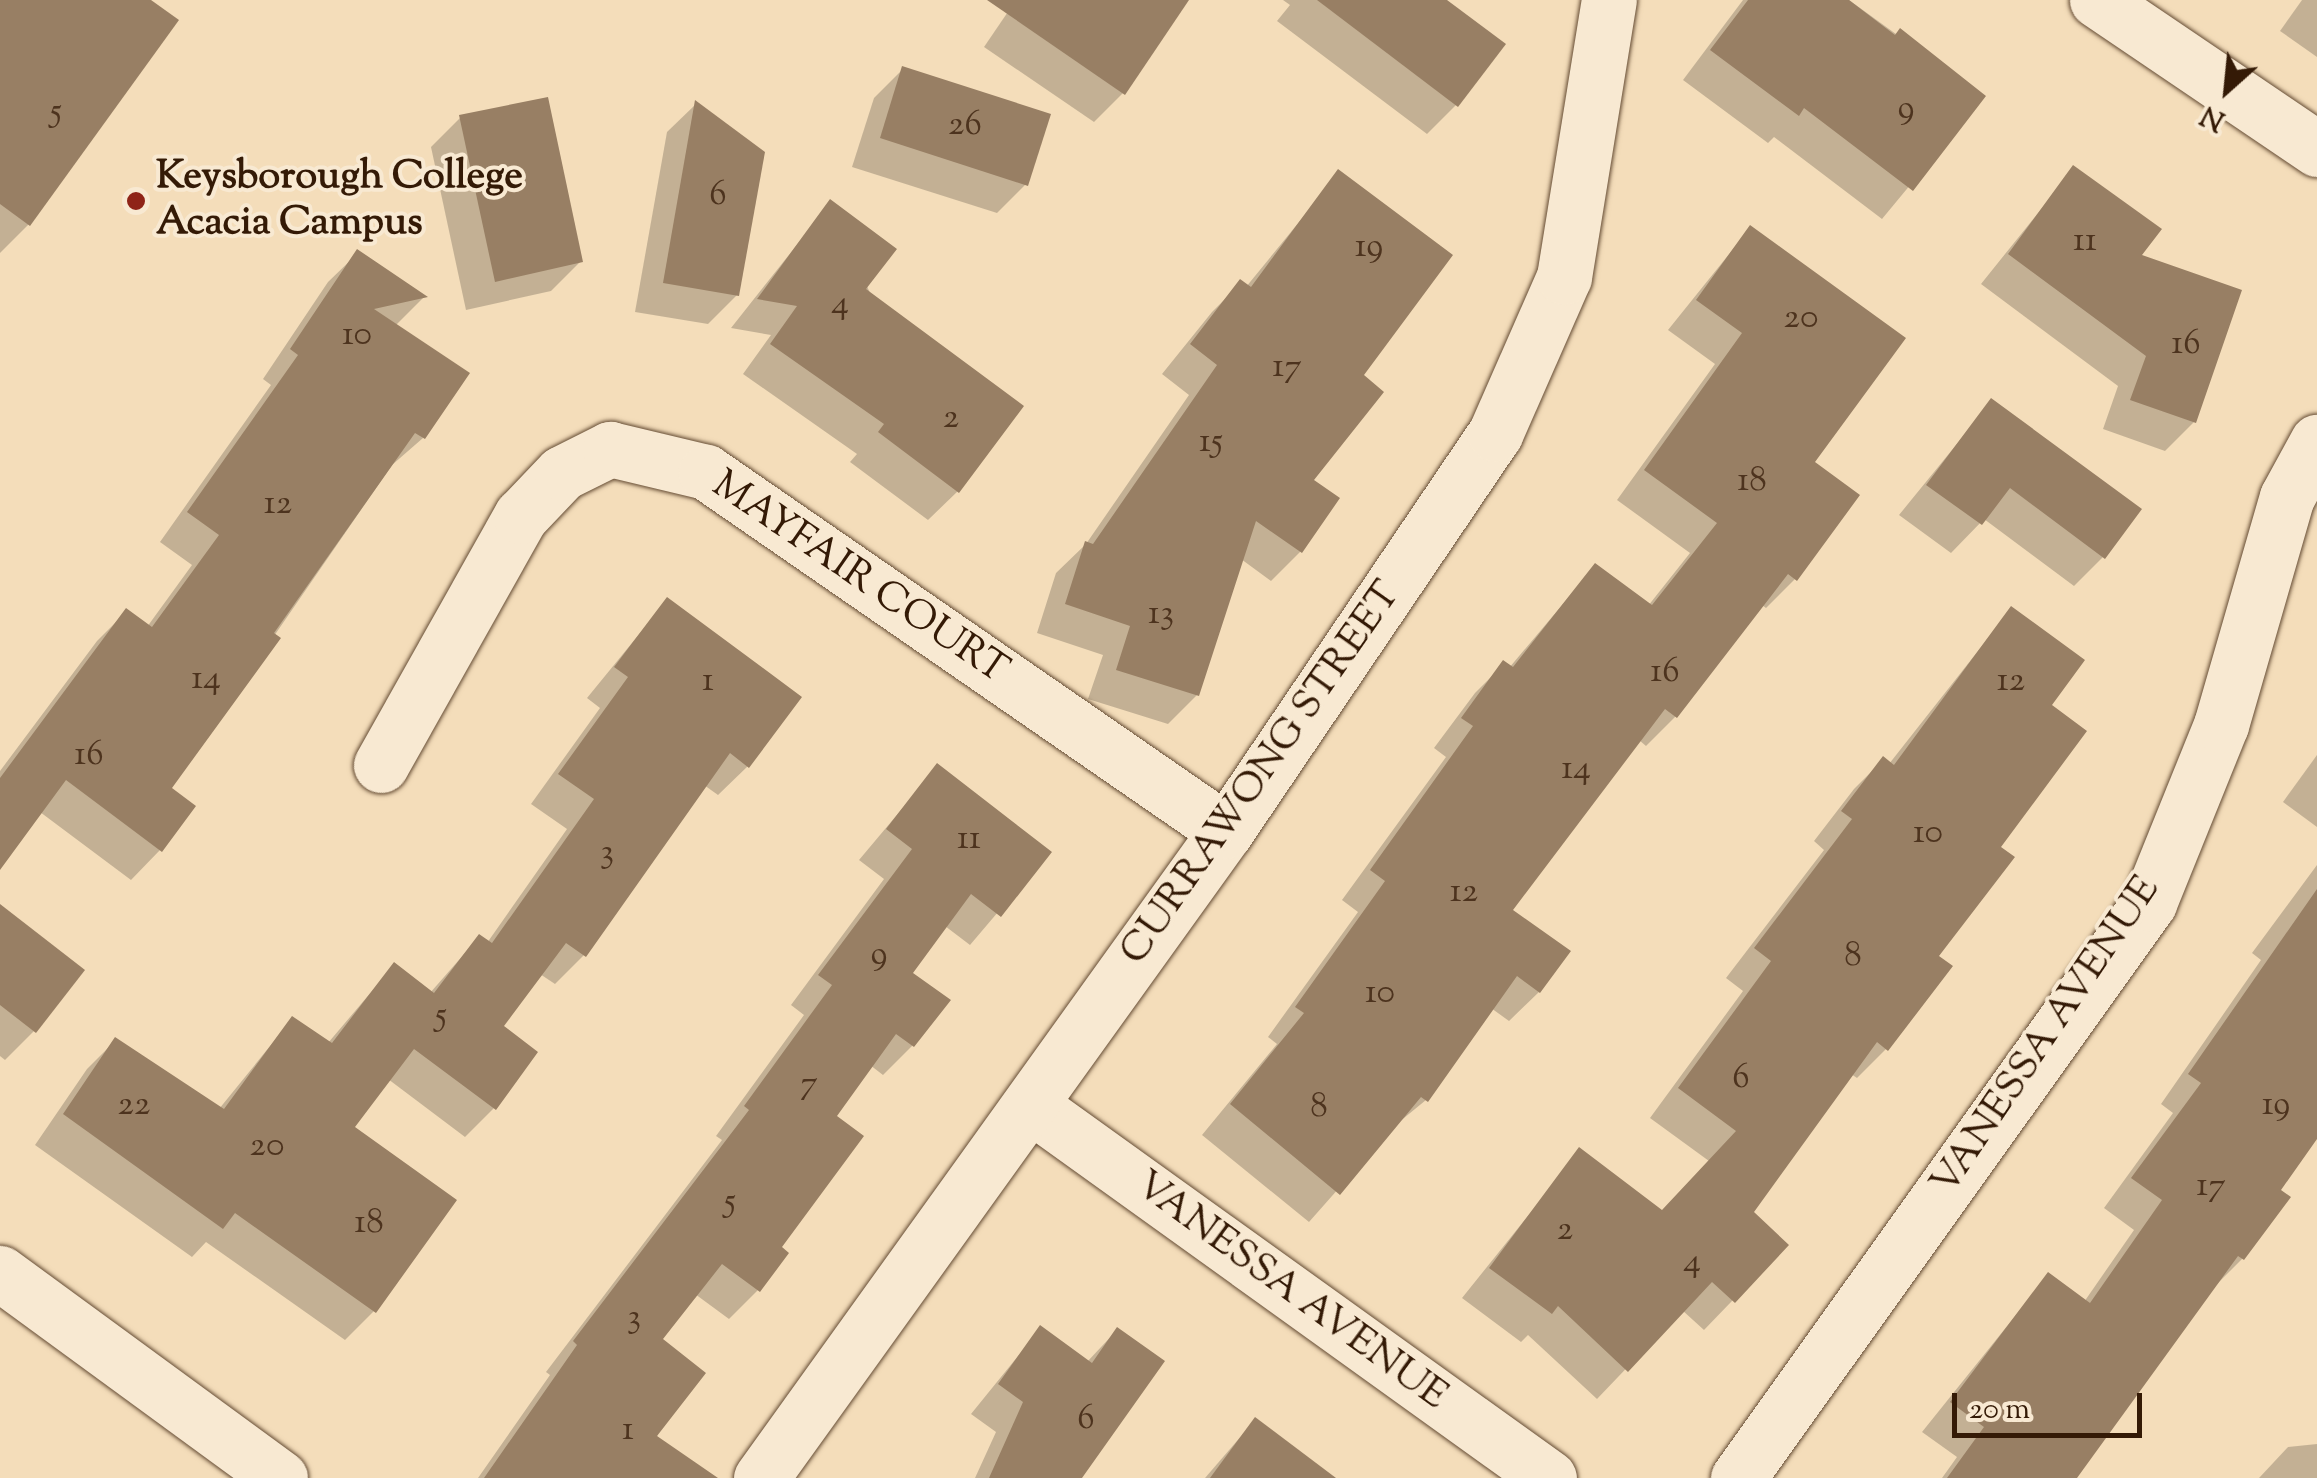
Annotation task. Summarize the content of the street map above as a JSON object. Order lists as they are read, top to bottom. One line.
{"streets":{"street":["MAYFAIR COURT","CURRAWONG STREET","VANESSA AVENUE"]},"crossings":[["MAYFAIR COURT","CURRAWONG STREET"],["CURRAWONG STREET","VANESSA AVENUE"]],"places":["Keysborough College Acacia Campus"],"house_numbers":["9","5","26","6","11","19","4","20","10","16","17","2","15","18","12","13","16","14","1","12","16","14","10","11","3","12","9","8","10","5","6","7","22","19","8","20","17","5","18","2","4","3","6","1"],"scale_bar":"20 m","north":"bottom left"}
